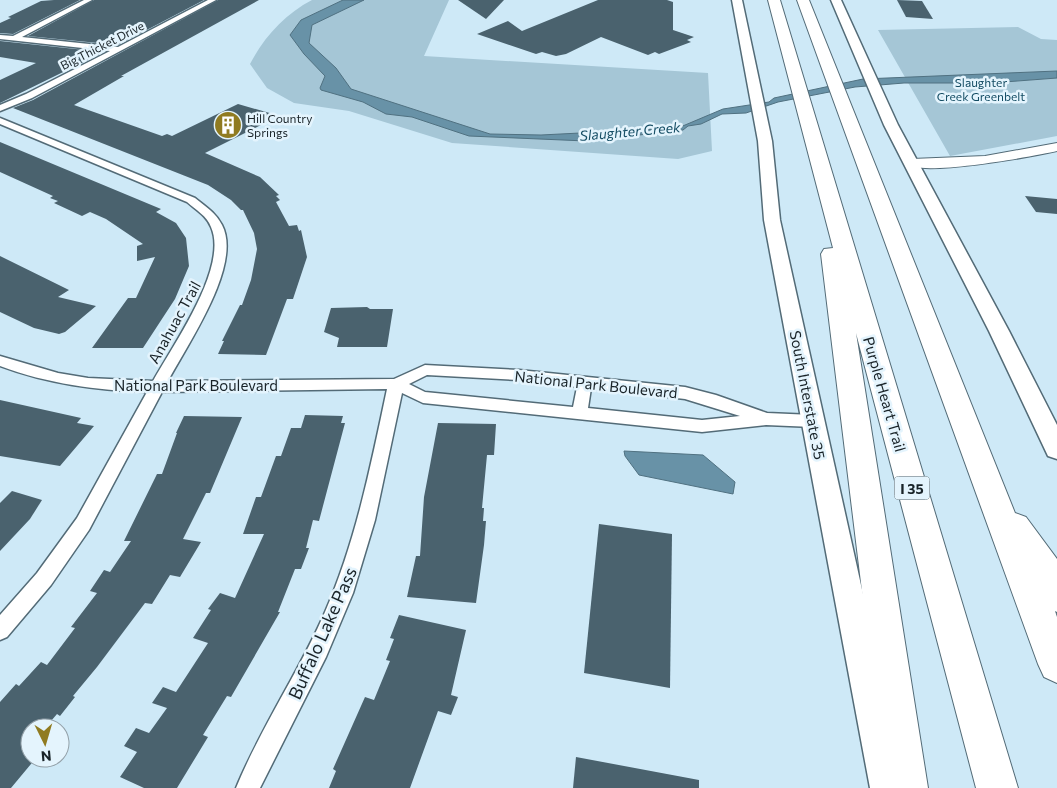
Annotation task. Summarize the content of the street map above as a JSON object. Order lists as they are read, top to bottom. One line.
{"streets":{"highway":["Purple Heart Trail","I 35"],"main road":["South Interstate 35"],"street":["Big Thicket Drive","Anahuac Trail","National Park Boulevard","Buffalo Lake Pass"]},"crossings":[["Anahuac Trail","National Park Boulevard"],["National Park Boulevard","South Interstate 35"],["National Park Boulevard","Buffalo Lake Pass"]],"water":["Slaughter Creek"],"parks":["Slaughter Creek Greenbelt"],"places":{"building":["Hill Country Springs"]},"north":"bottom"}
